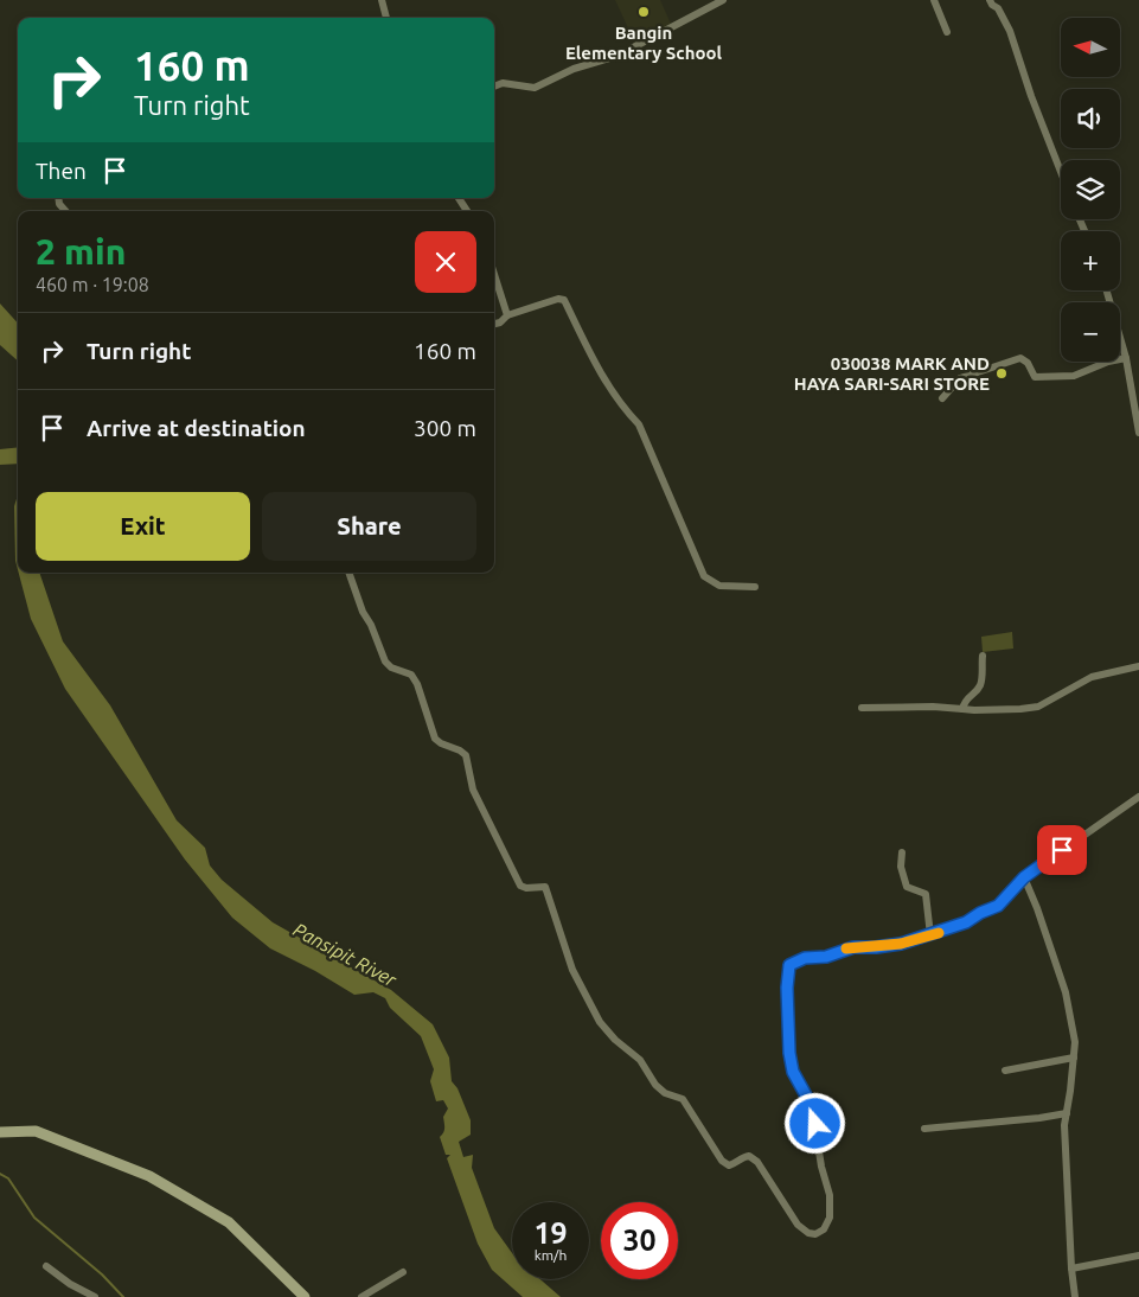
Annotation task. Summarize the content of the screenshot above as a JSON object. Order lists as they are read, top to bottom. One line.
{"water":["Pansipit River"],"places":["Bangin Elementary School","030038 MARK AND HAYA SARI-SARI STORE"],"north":"left","page":{"map_buttons":["+","−"],"turn":["160 m","Turn right"],"then":"Then","heading":["2 min","460 m · 19:08"],"list":[{"name":"Turn right","value":"160 m"},{"name":"Arrive at destination","value":"300 m"}],"buttons":["Exit","Share"],"speed":"19 km/h","limit":"30"}}
